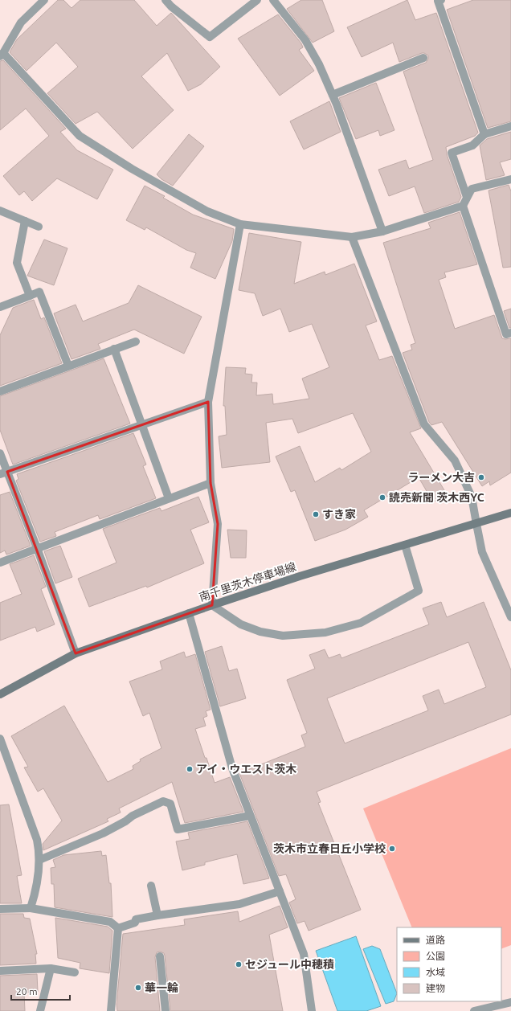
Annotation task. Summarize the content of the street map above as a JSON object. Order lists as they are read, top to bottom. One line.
{"streets":{"main road":["南千里茨木停車場線"]},"places":["ラーメン大吉","読売新聞 茨木西YC","すき家","アイ・ウエスト茨木","茨木市立春日丘小学校","セジュール中穂積","華一輪"],"legend":["道路","公園","水域","建物"],"scale_bar":"20 m"}
